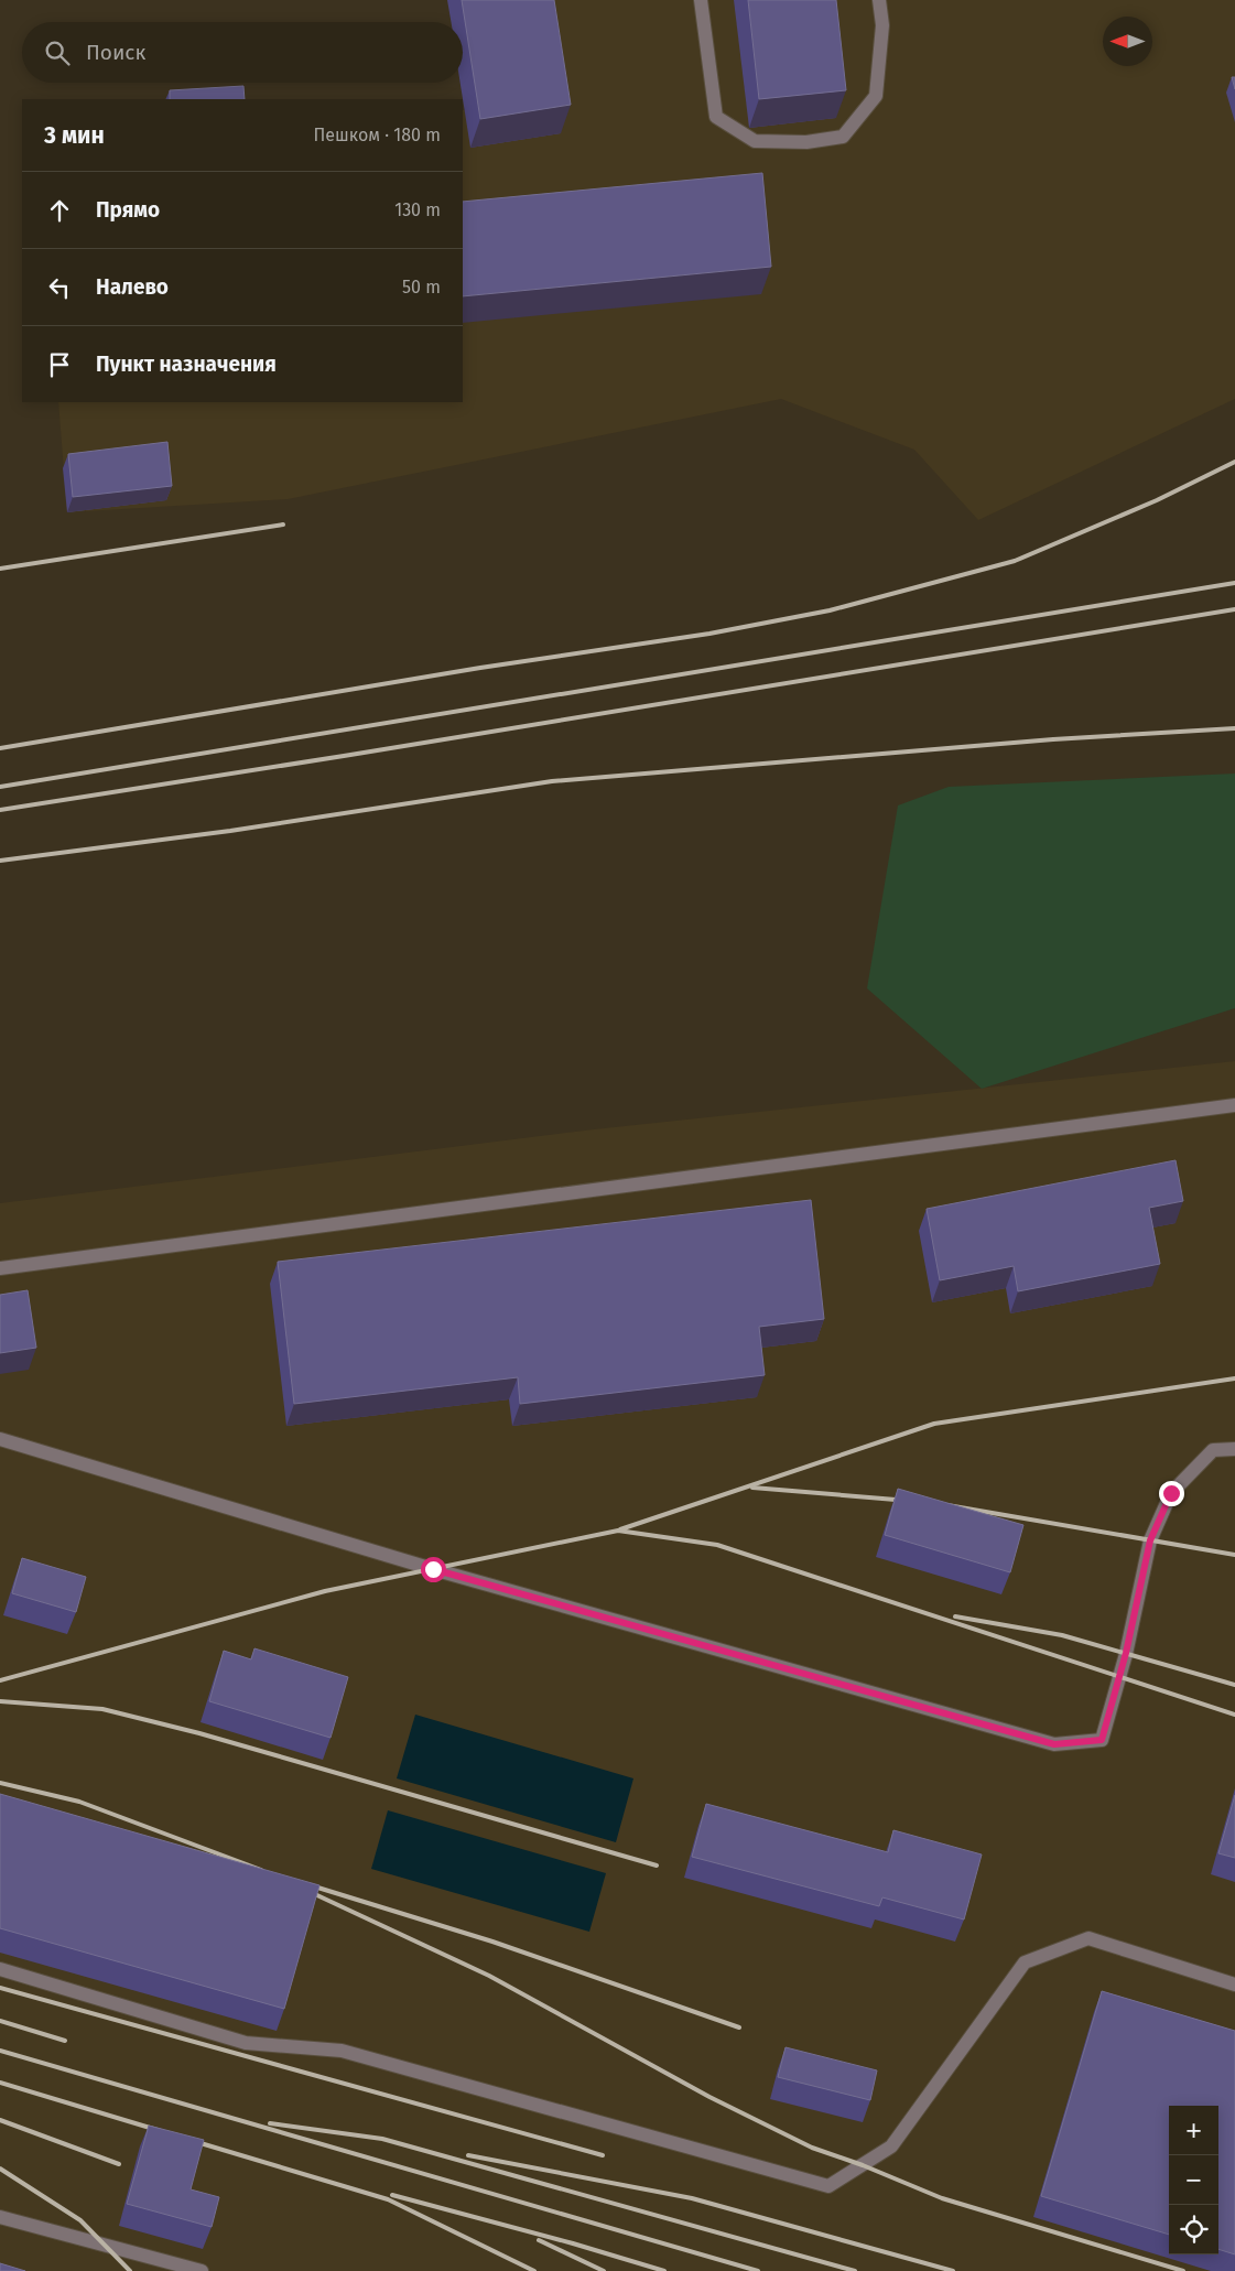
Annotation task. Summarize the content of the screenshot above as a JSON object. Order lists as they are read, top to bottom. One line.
{"north":"left","page":{"search":"Поиск","heading":["3 мин","Пешком · 180 m"],"list":[["Прямо","130 m"],["Налево","50 m"],"Пункт назначения"],"map_buttons":["+","−"]}}
